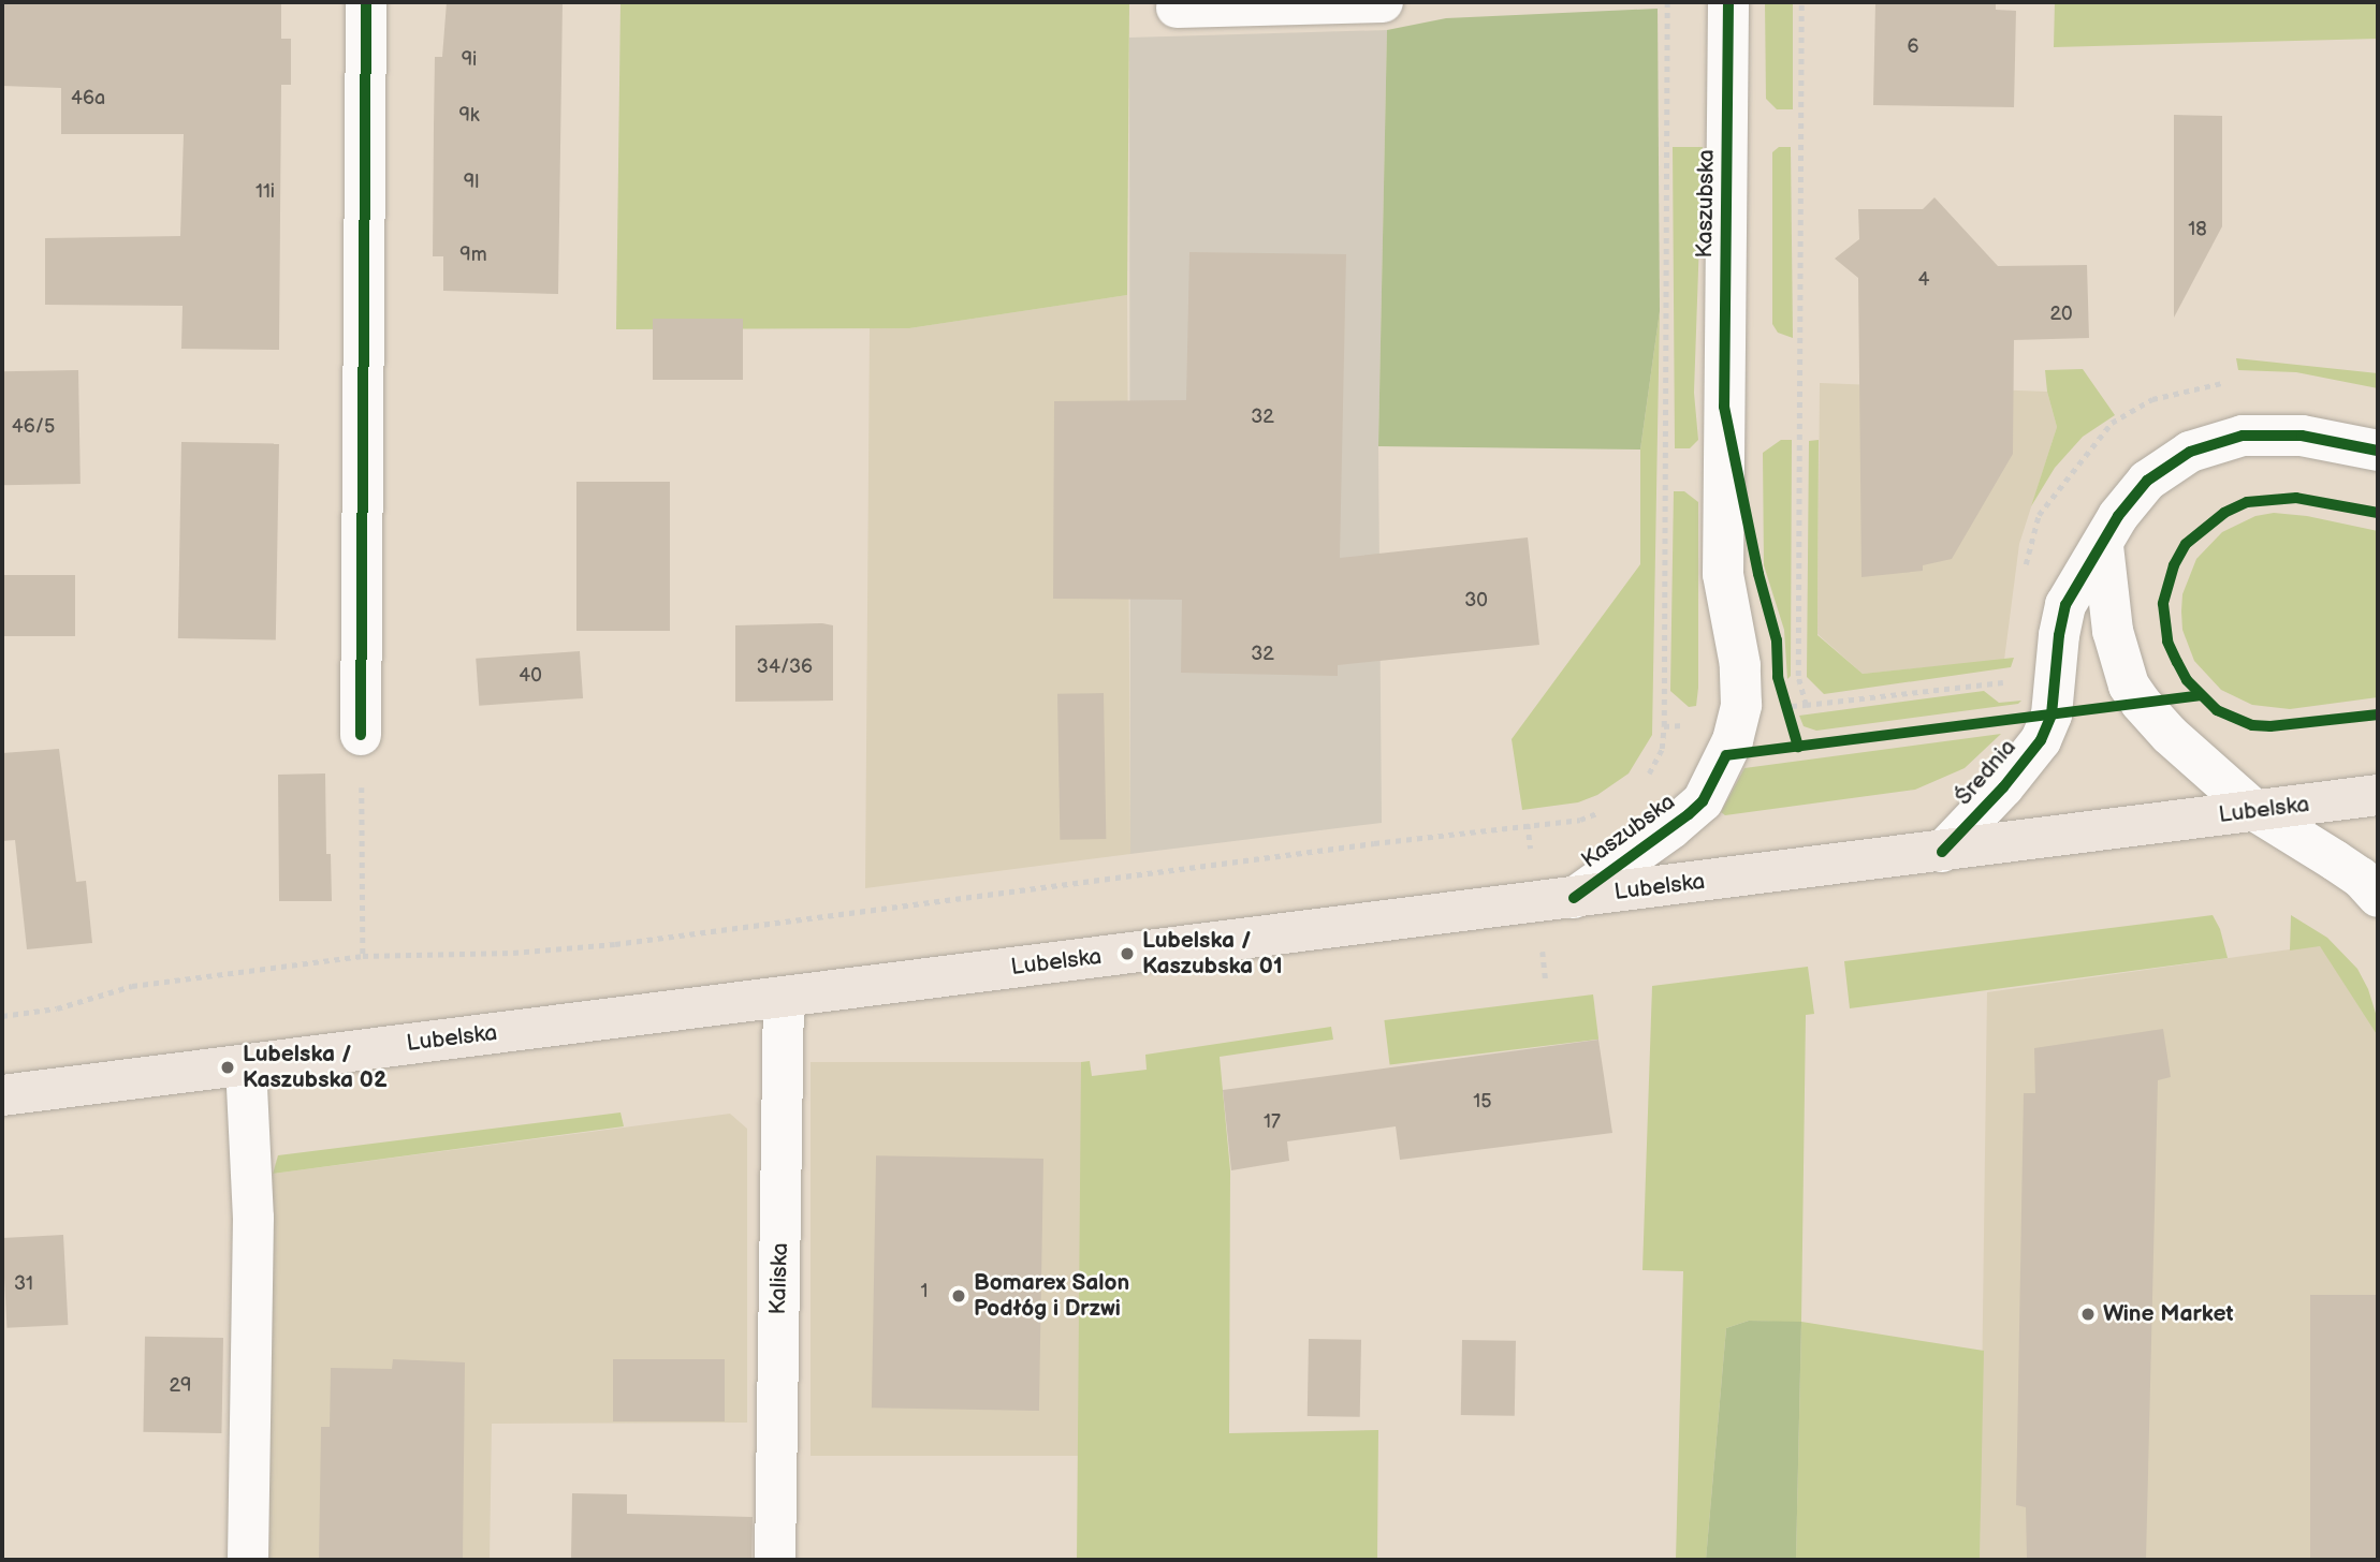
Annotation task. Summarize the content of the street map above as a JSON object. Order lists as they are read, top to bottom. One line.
{"streets":{"main road":["Lubelska"],"street":["Kaszubska","Średnia","Kaliska"]},"crossings":[["Kaszubska","Lubelska"],["Średnia","Lubelska"],["Lubelska","Kaliska"]],"places":["Lubelska / Kaszubska 01","Lubelska / Kaszubska 02","Bomarex Salon Podłóg i Drzwi","Wine Market"],"house_numbers":["6","9i","46a","9k","9l","11i","18","9m","4","20","32","46/5","30","32","34/36","40","15","17","31","1","29"]}
